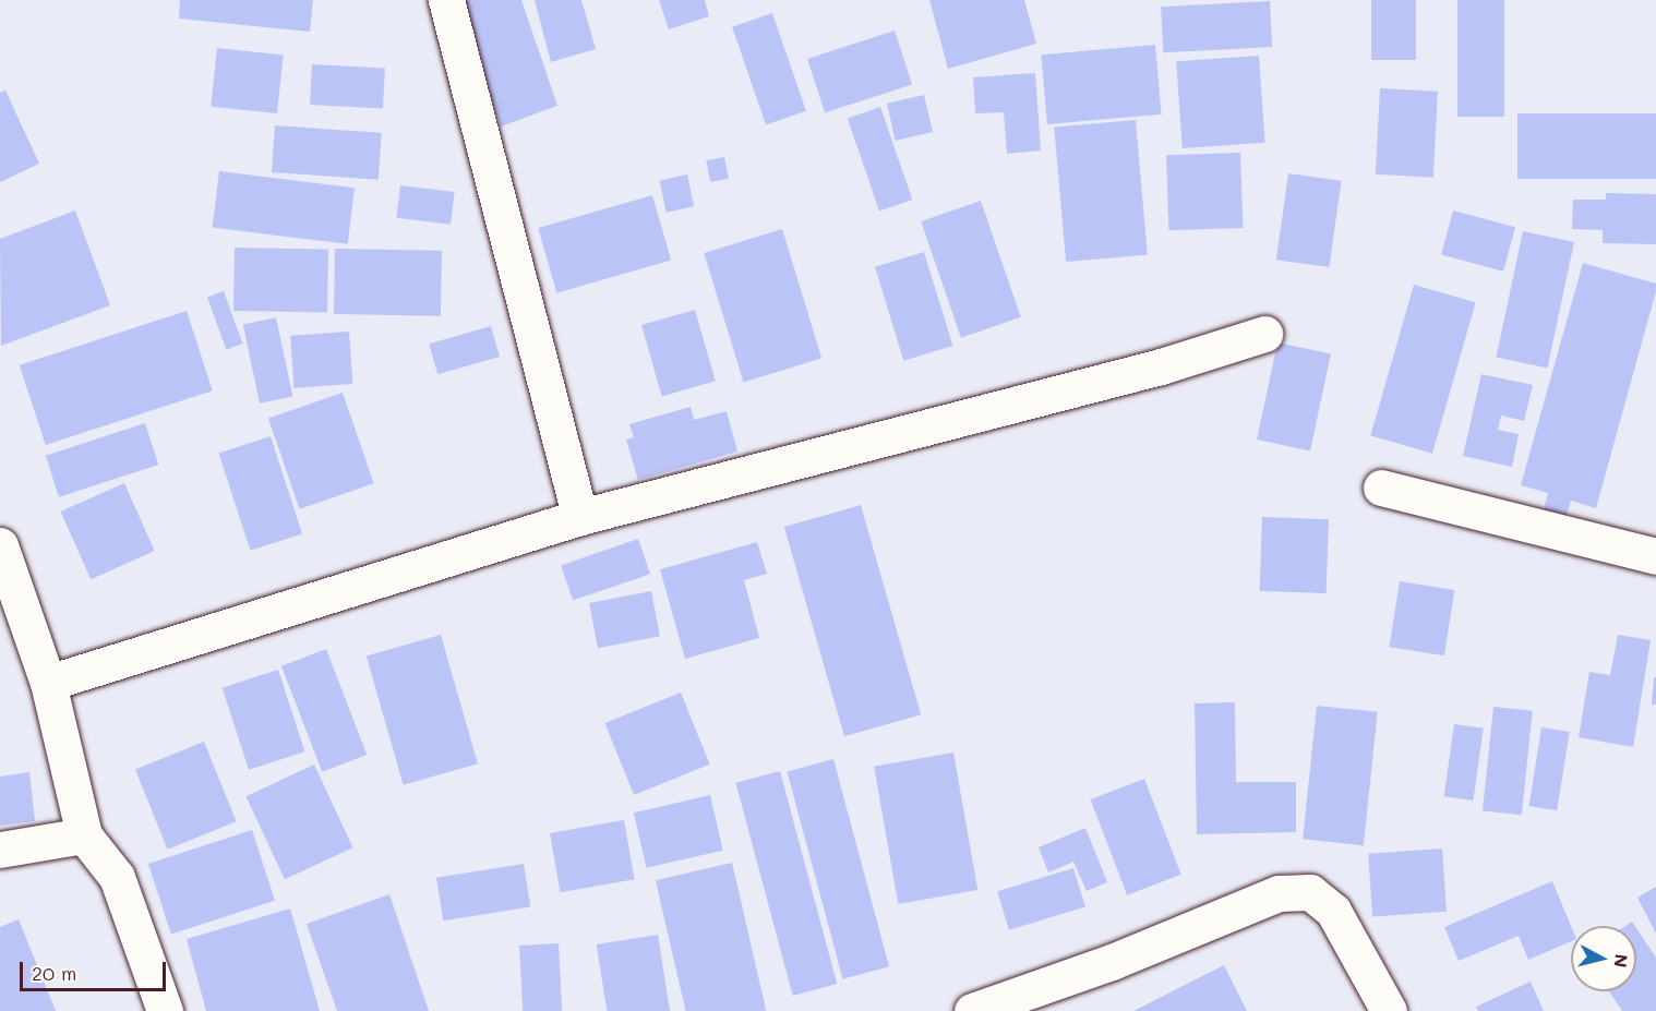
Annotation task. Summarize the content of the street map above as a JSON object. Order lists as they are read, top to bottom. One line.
{"scale_bar":"20 m","north":"right"}
